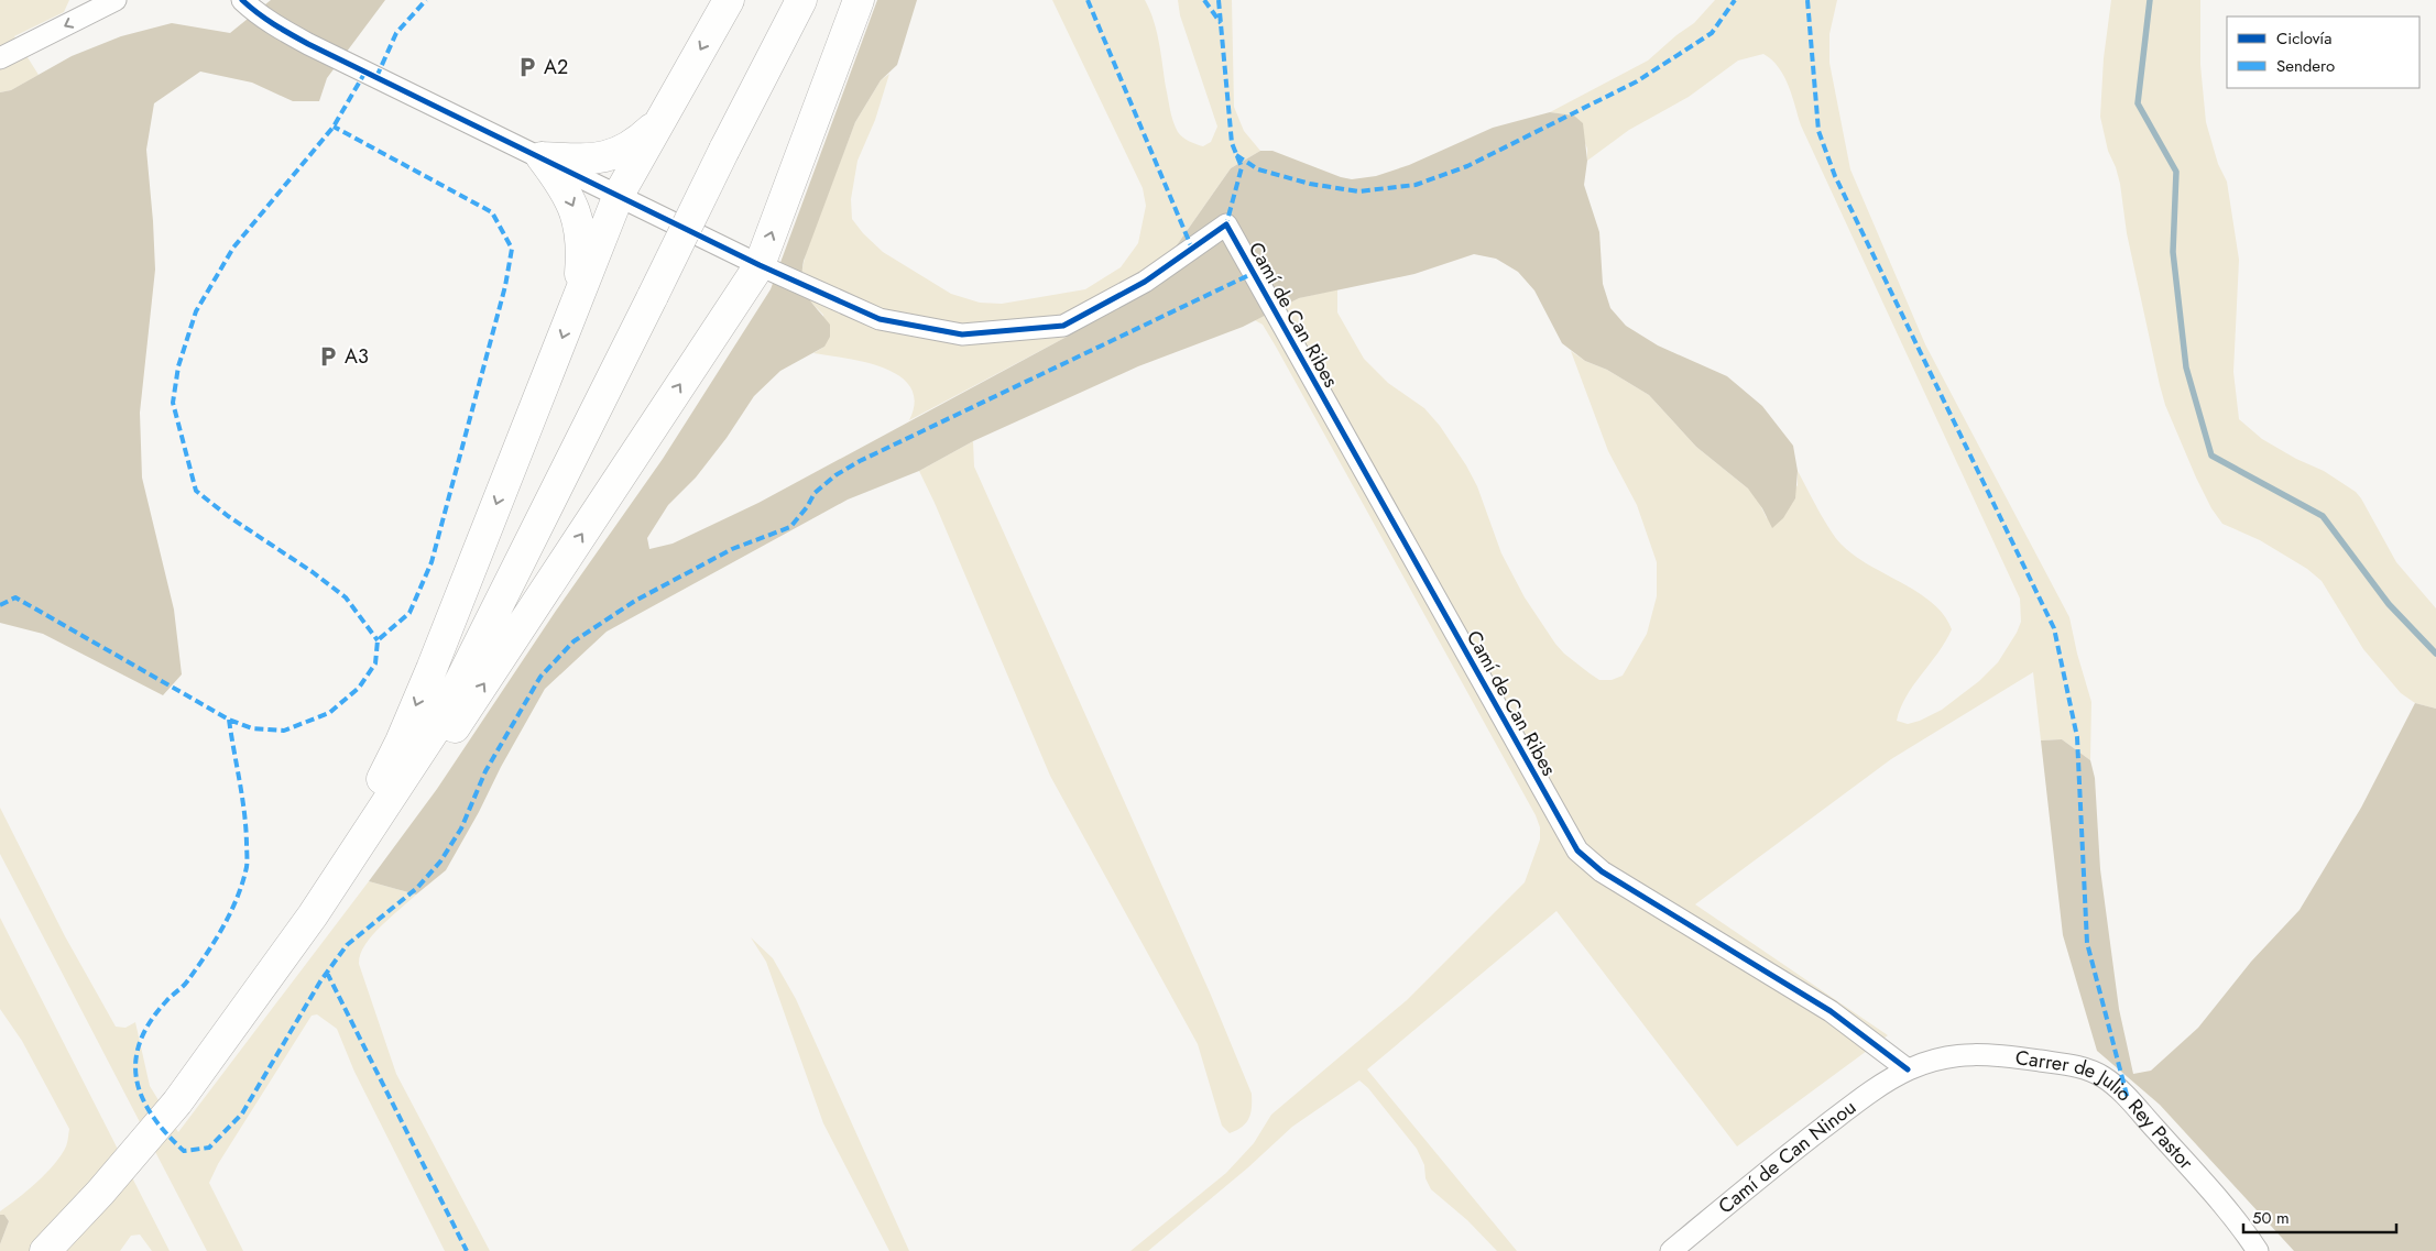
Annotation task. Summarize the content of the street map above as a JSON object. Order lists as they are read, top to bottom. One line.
{"streets":{"street":["Camí de Can Ribes","Carrer de Julio Rey Pastor","Camí de Can Ninou"]},"crossings":[["Camí de Can Ribes","Carrer de Julio Rey Pastor"],["Camí de Can Ribes","Camí de Can Ninou"],["Carrer de Julio Rey Pastor","Camí de Can Ninou"]],"places":{"parking":["A2","A3"]},"legend":["Ciclovía","Sendero"],"scale_bar":"50 m"}
